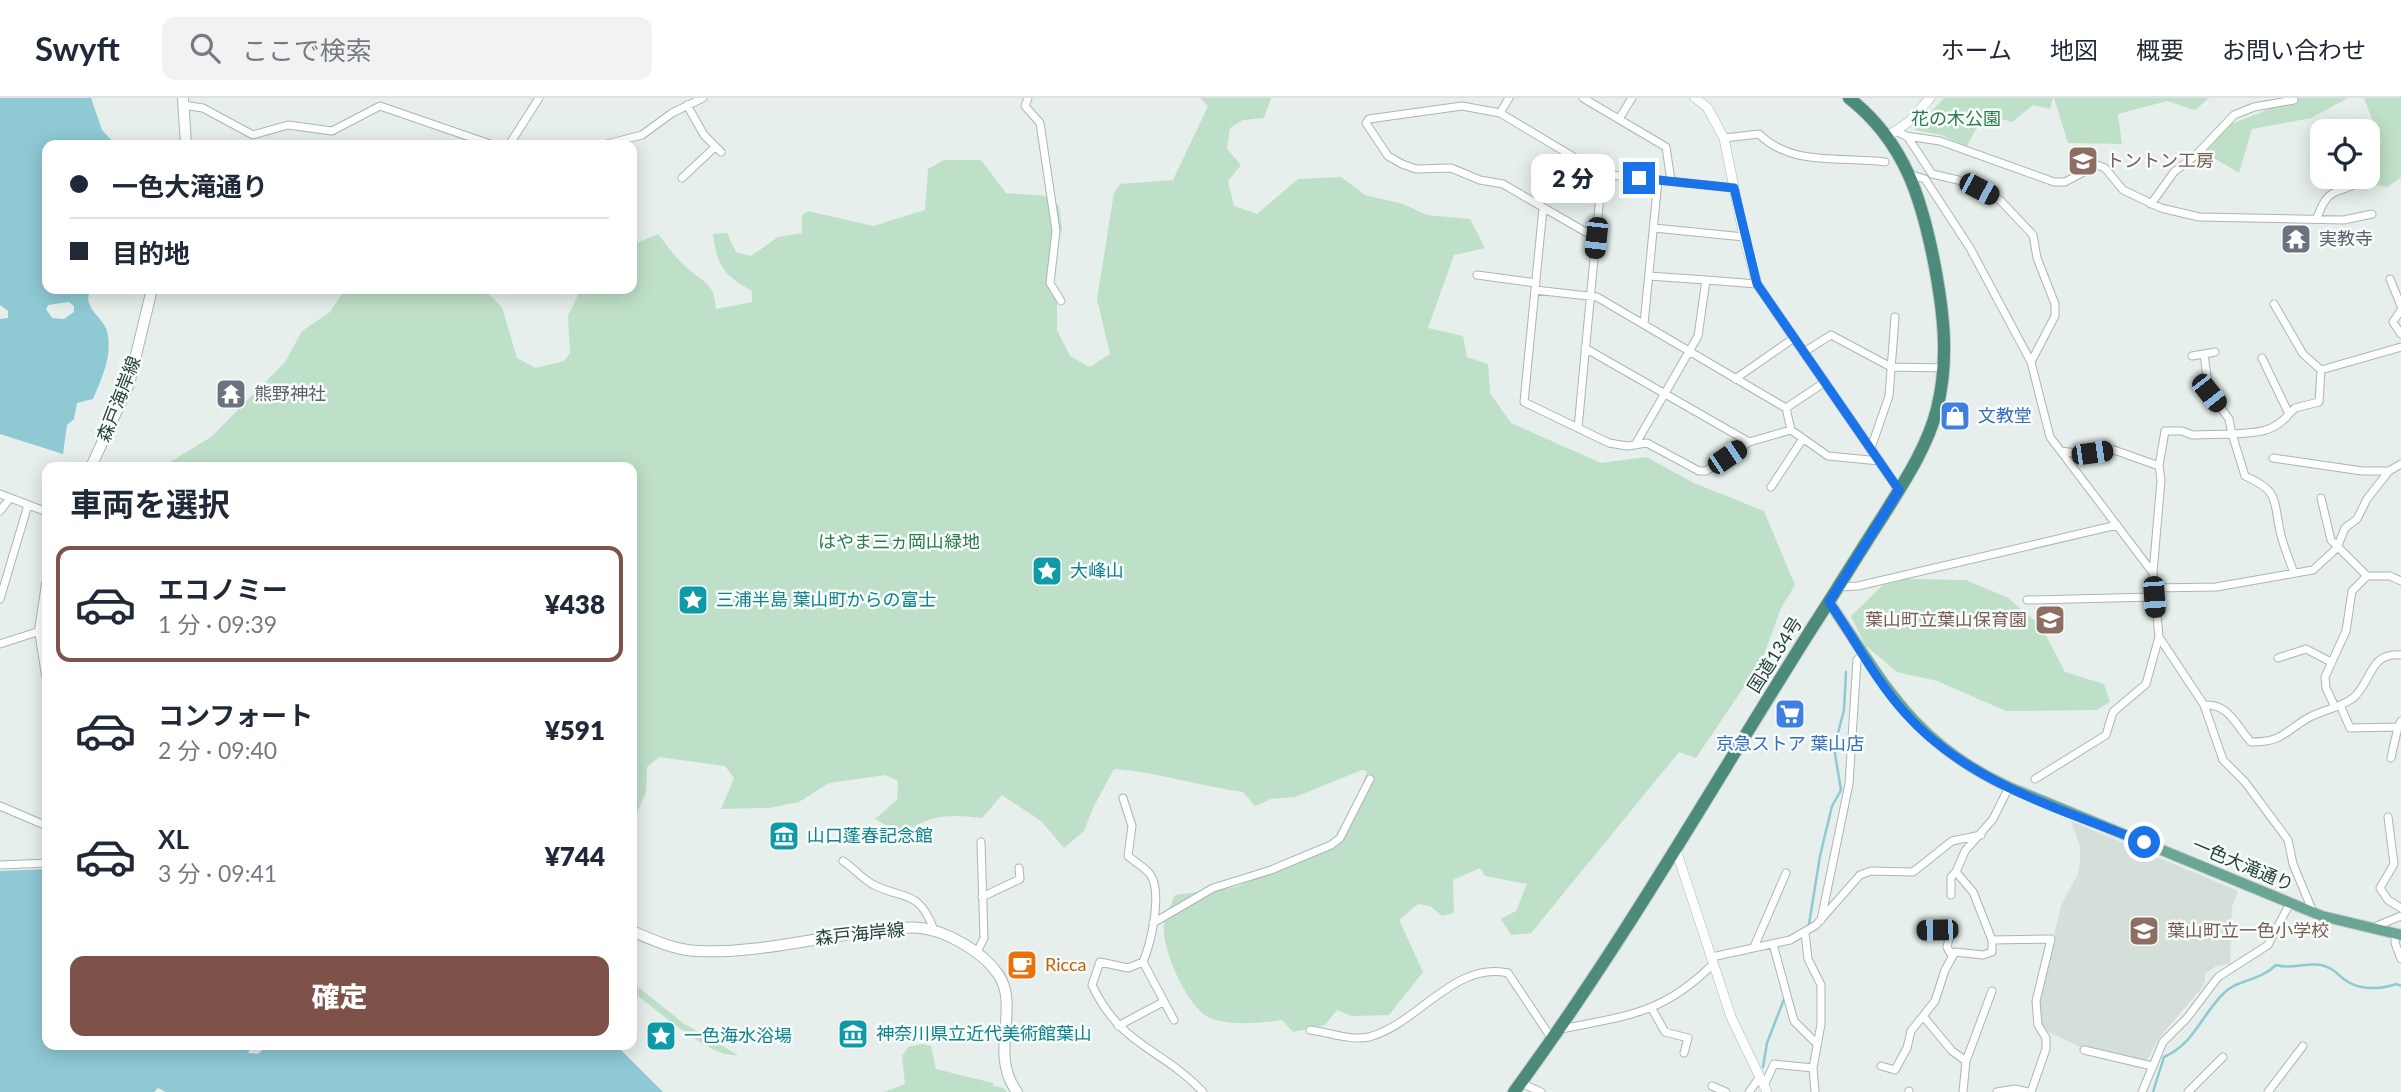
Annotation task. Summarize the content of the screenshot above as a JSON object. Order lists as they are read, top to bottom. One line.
{"streets":{"highway":["国道134号"],"main road":["森戸海岸線","一色大滝通り"]},"crossings":[["国道134号","一色大滝通り"]],"parks":["花の木公園","はやま三ヵ岡山緑地"],"places":{"school or university":["トントン工房","葉山町立葉山保育園","葉山町立一色小学校"],"temple":["実教寺","熊野神社"],"shop":["文教堂"],"place":["大峰山","三浦半島 葉山町からの富士","一色海水浴場"],"supermarket":["京急ストア 葉山店"],"museum":["山口蓬春記念館","神奈川県立近代美術館葉山"],"cafe":["Ricca"]},"page":{"header":"Swyft","search":"ここで検索","nav":["ホーム","地図","概要","お問い合わせ"],"banner":["一色大滝通り","目的地"],"bubble":"2 分","heading":"車両を選択","list":[{"name":"エコノミー","note":"1 分 · 09:39","value":"¥438"},{"name":"コンフォート","note":"2 分 · 09:40","value":"¥591"},{"name":"XL","note":"3 分 · 09:41","value":"¥744"}],"buttons":"確定"}}
